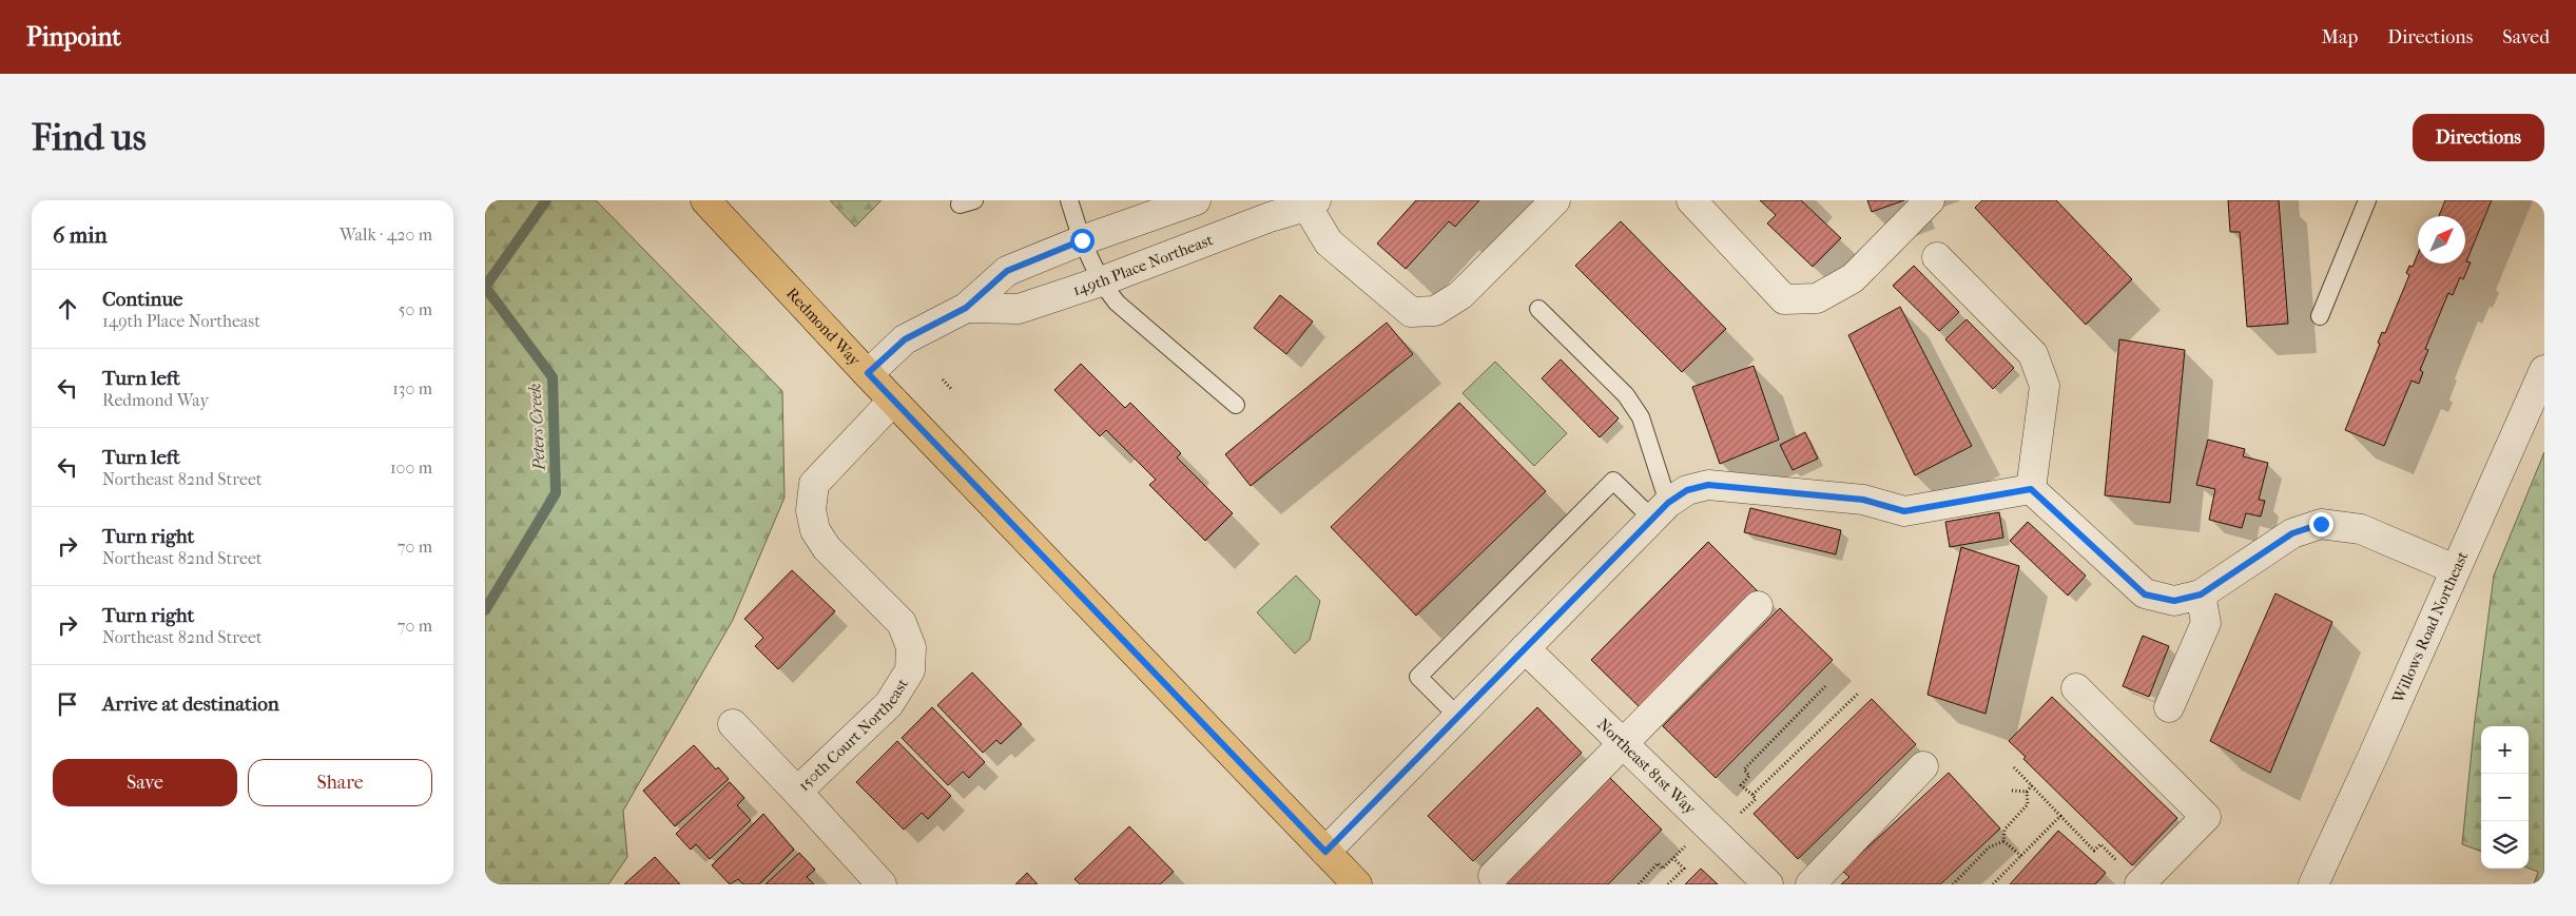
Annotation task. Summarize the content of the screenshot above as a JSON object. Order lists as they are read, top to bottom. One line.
{"streets":{"main road":["Redmond Way"],"street":["149th Place Northeast","Willows Road Northeast","150th Court Northeast","Northeast 81st Way"]},"crossings":[["149th Place Northeast","Redmond Way"],["Redmond Way","150th Court Northeast"]],"water":["Peters Creek"],"north":"top right","page":{"header":"Pinpoint","nav":["Map","Directions","Saved"],"buttons":["Directions",["Save","Share"]],"title":"Find us","heading":["6 min","Walk · 420 m"],"list":[["Continue","149th Place Northeast","50 m"],["Turn left","Redmond Way","130 m"],["Turn left","Northeast 82nd Street","100 m"],["Turn right","Northeast 82nd Street","70 m"],["Turn right","Northeast 82nd Street","70 m"],"Arrive at destination"],"map_buttons":["+","−"]}}
